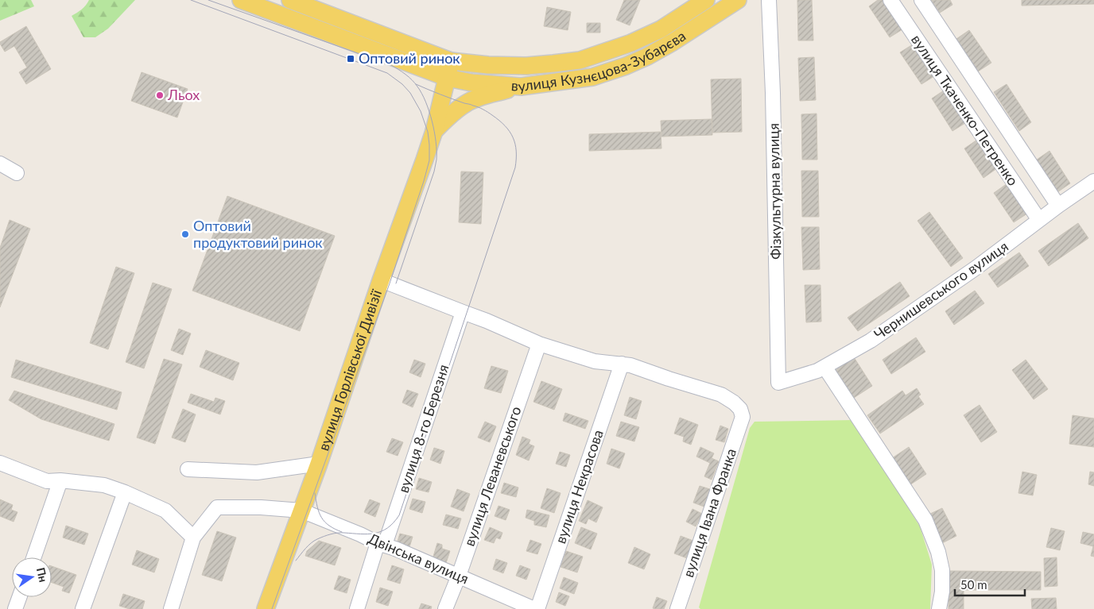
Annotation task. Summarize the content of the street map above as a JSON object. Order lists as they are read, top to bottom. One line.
{"streets":{"main road":["вулиця Кузнєцова-Зубарєва","вулиця Горлівської Дивізії"],"street":["вулиця Ткаченко-Петренко","Фізкультурна вулиця","Чернишевського вулиця","вулиця 8-го Березня","вулиця Леваневського","вулиця Некрасова","вулиця Івана Франка","Двінська вулиця"]},"crossings":[["вулиця Кузнєцова-Зубарєва","вулиця Горлівської Дивізії"],["вулиця Ткаченко-Петренко","Чернишевського вулиця"],["Фізкультурна вулиця","Чернишевського вулиця"],["вулиця Горлівської Дивізії","Двінська вулиця"],["вулиця 8-го Березня","Двінська вулиця"],["вулиця Леваневського","Двінська вулиця"],["вулиця Некрасова","вулиця Івана Франка"]],"places":{"transit":["Оптовий ринок"],"other":["Льох","Оптовий продуктовий ринок"]},"scale_bar":"50 m","north":"right"}
